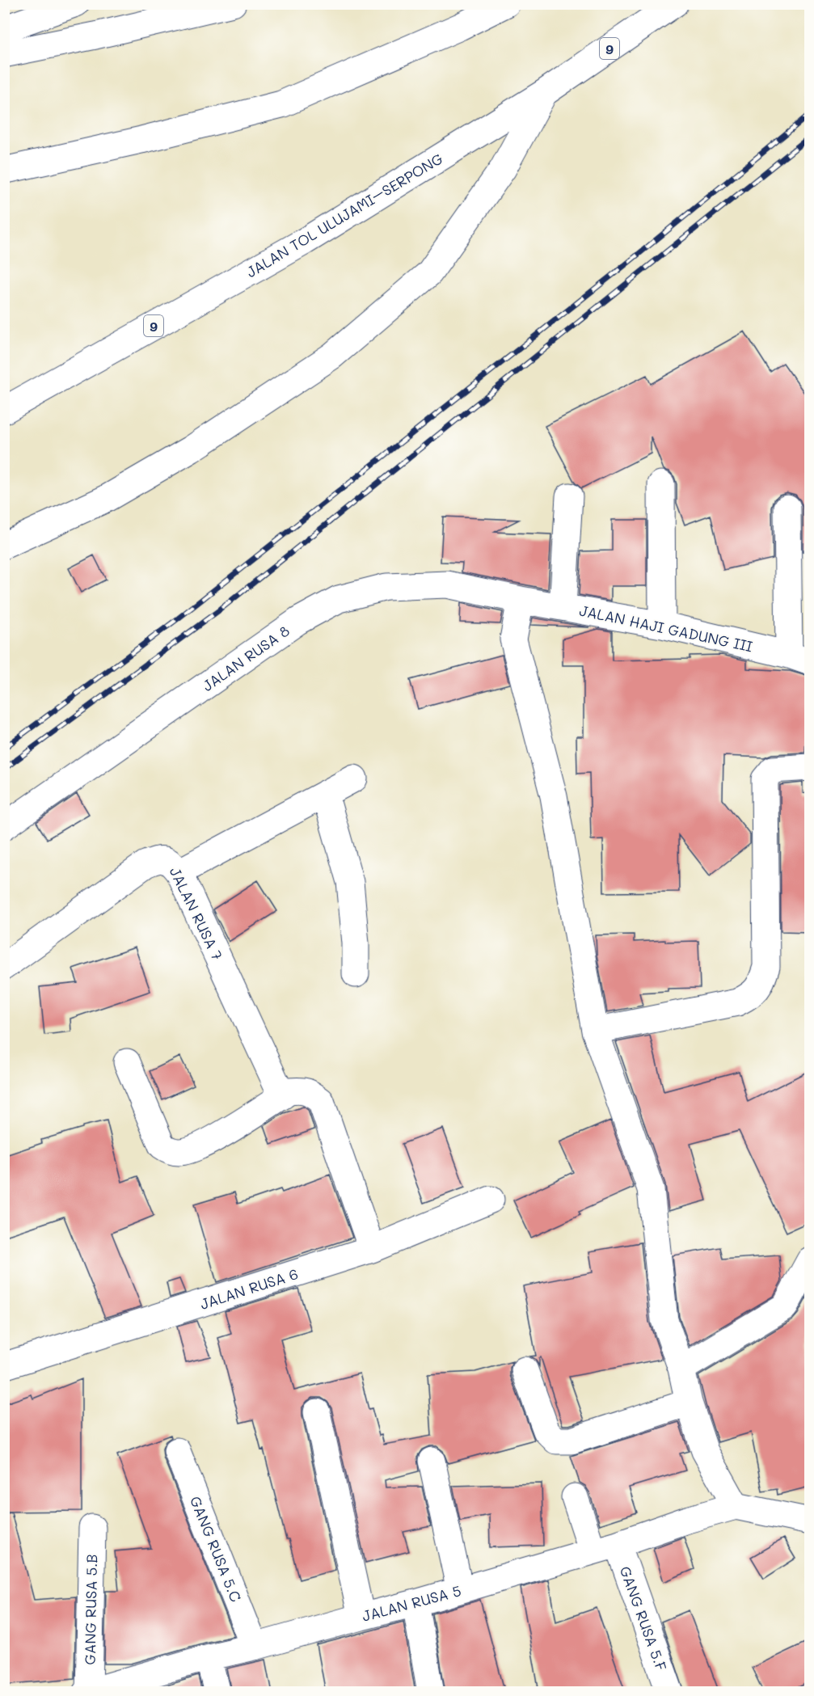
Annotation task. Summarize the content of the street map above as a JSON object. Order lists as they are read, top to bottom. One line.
{"streets":{"main road":["9","JALAN TOL ULUJAMI–SERPONG","JALAN HAJI GADUNG III","JALAN RUSA 8","JALAN RUSA 7","JALAN RUSA 6","GANG RUSA 5.C","JALAN RUSA 5","GANG RUSA 5.B","GANG RUSA 5.F"]},"crossings":[["JALAN HAJI GADUNG III","JALAN RUSA 8"],["GANG RUSA 5.C","JALAN RUSA 5"],["JALAN RUSA 5","GANG RUSA 5.B"],["JALAN RUSA 5","GANG RUSA 5.F"]]}
